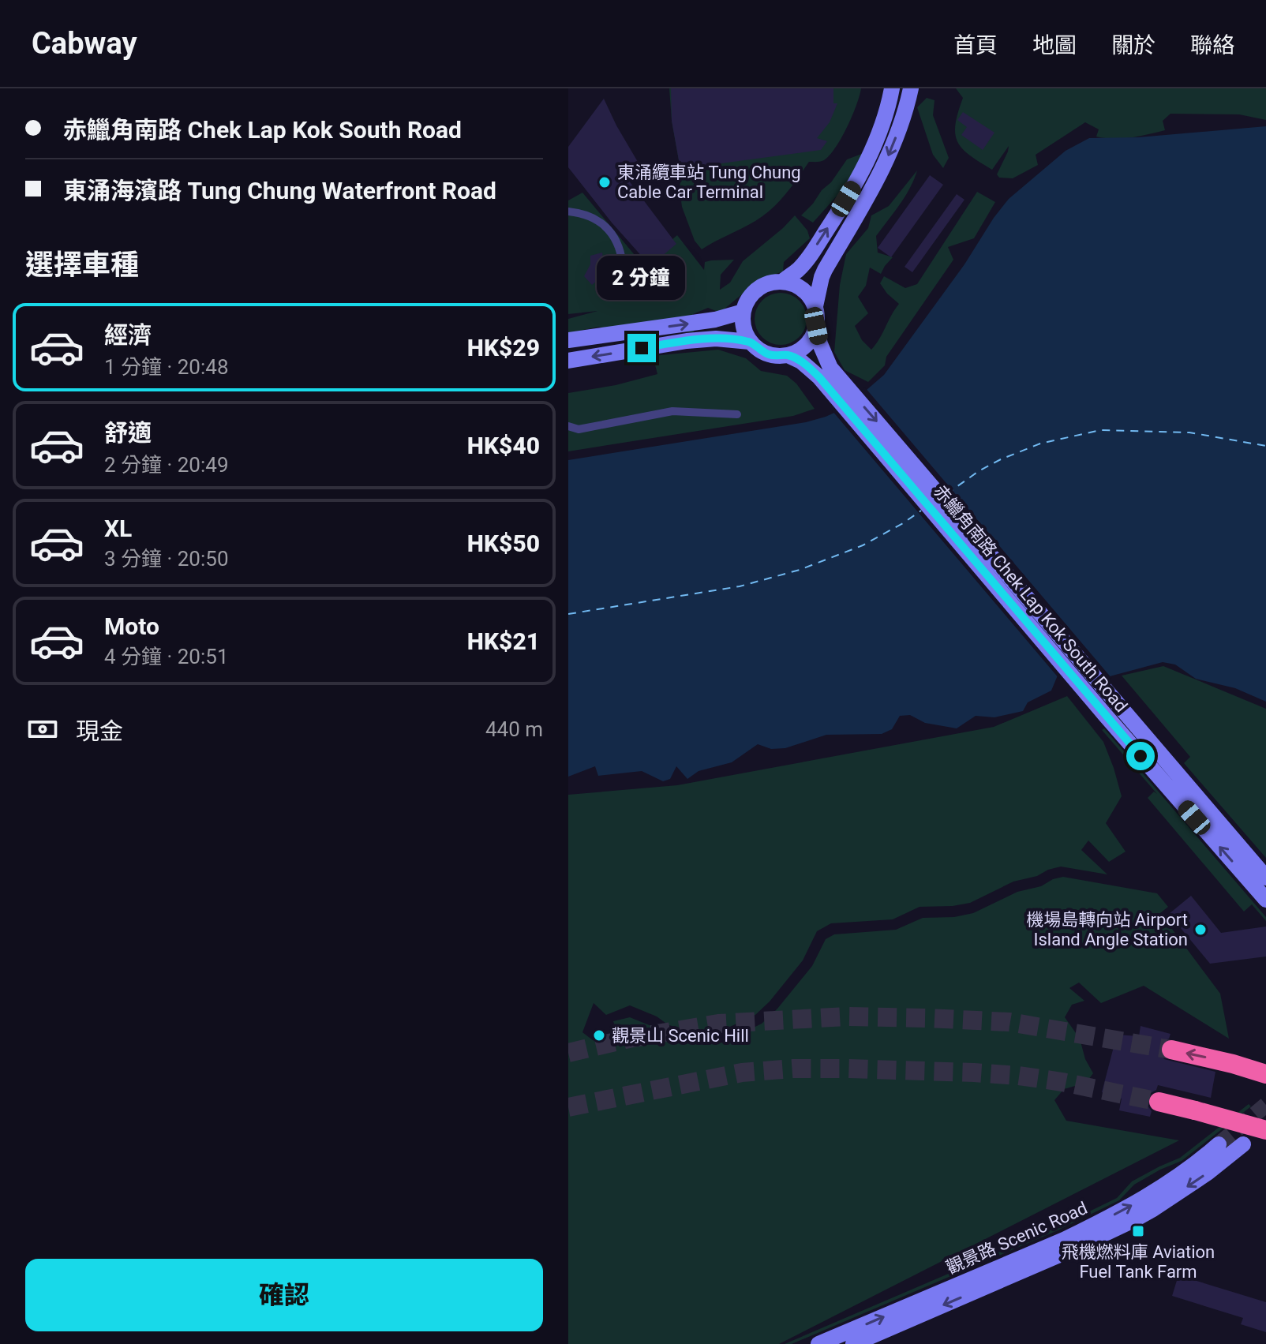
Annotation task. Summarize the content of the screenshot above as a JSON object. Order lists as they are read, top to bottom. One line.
{"streets":{"main road":["赤鱲角南路 Chek Lap Kok South Road","觀景路 Scenic Road"]},"places":{"other":["東涌纜車站 Tung Chung Cable Car Terminal","機場島轉向站 Airport Island Angle Station","觀景山 Scenic Hill"],"transit":["飛機燃料庫 Aviation Fuel Tank Farm"]},"page":{"header":"Cabway","nav":["首頁","地圖","關於","聯絡"],"banner":["赤鱲角南路 Chek Lap Kok South Road","東涌海濱路 Tung Chung Waterfront Road"],"heading":"選擇車種","bubble":"2 分鐘","list":[{"name":"經濟","note":"1 分鐘 · 20:48","value":"HK$29"},{"name":"舒適","note":"2 分鐘 · 20:49","value":"HK$40"},{"name":"XL","note":"3 分鐘 · 20:50","value":"HK$50"},{"name":"Moto","note":"4 分鐘 · 20:51","value":"HK$21"}],"pay":["現金","440 m"],"buttons":"確認"}}
